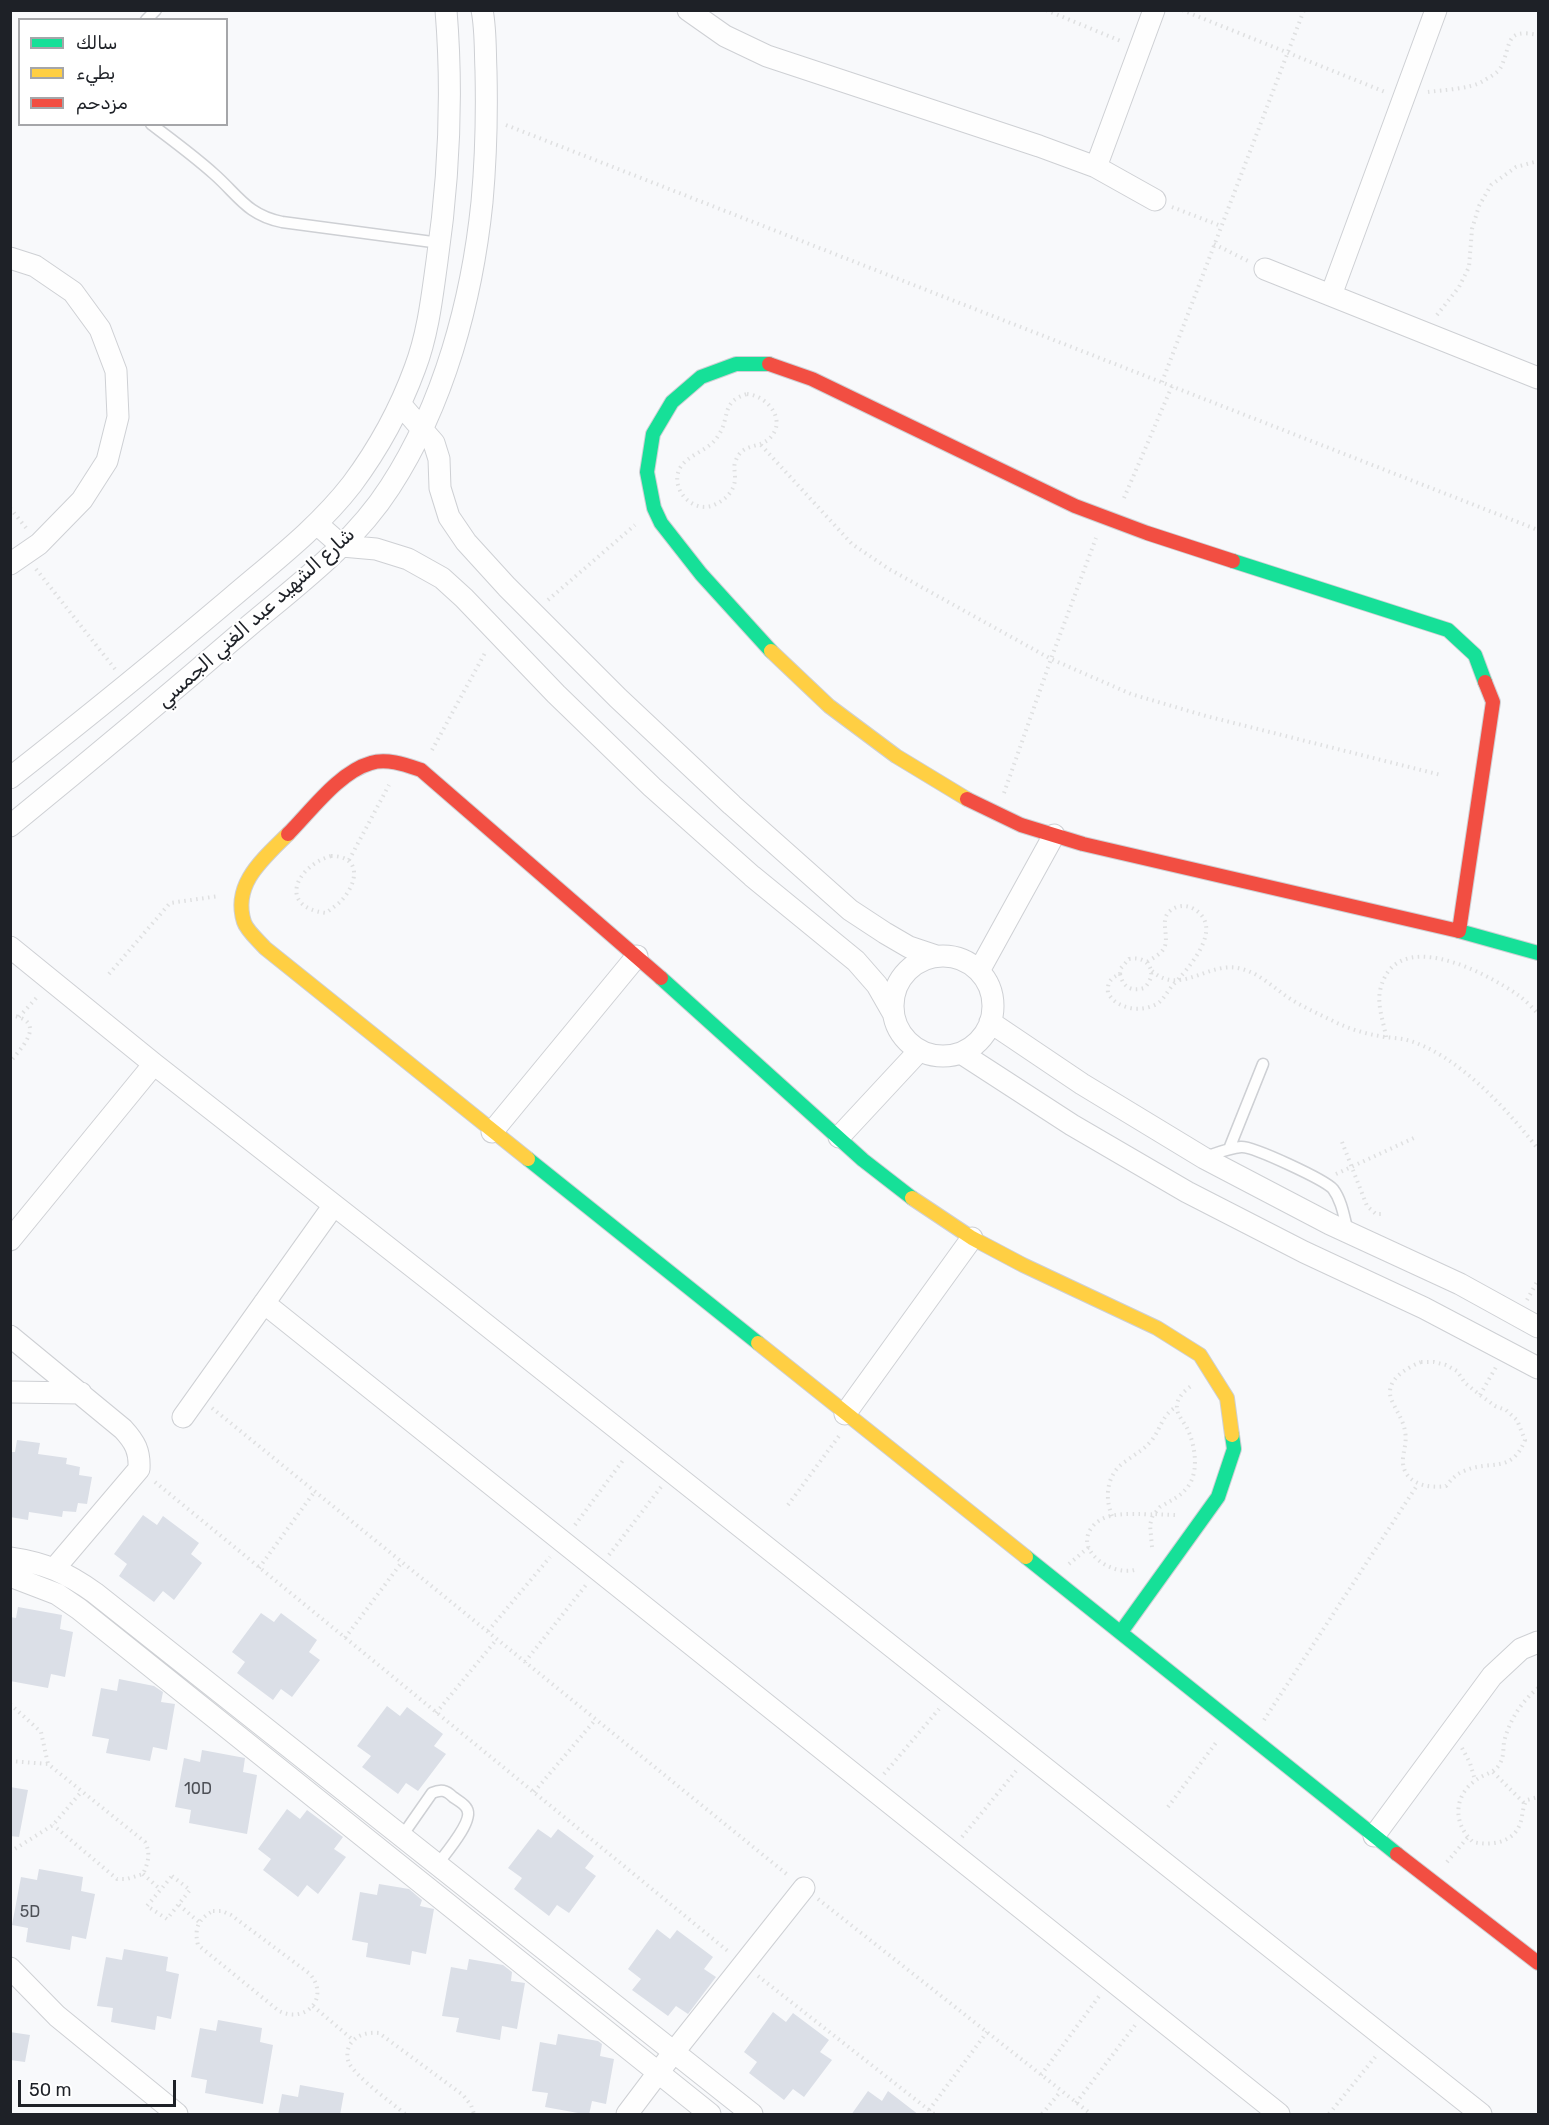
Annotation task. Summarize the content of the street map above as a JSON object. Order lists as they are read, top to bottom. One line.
{"streets":{"street":["شارع الشهيد عبد الغني الجمسي"]},"house_numbers":["10D","5D"],"legend":["سالك","بطيء","مزدحم"],"scale_bar":"50 m"}
